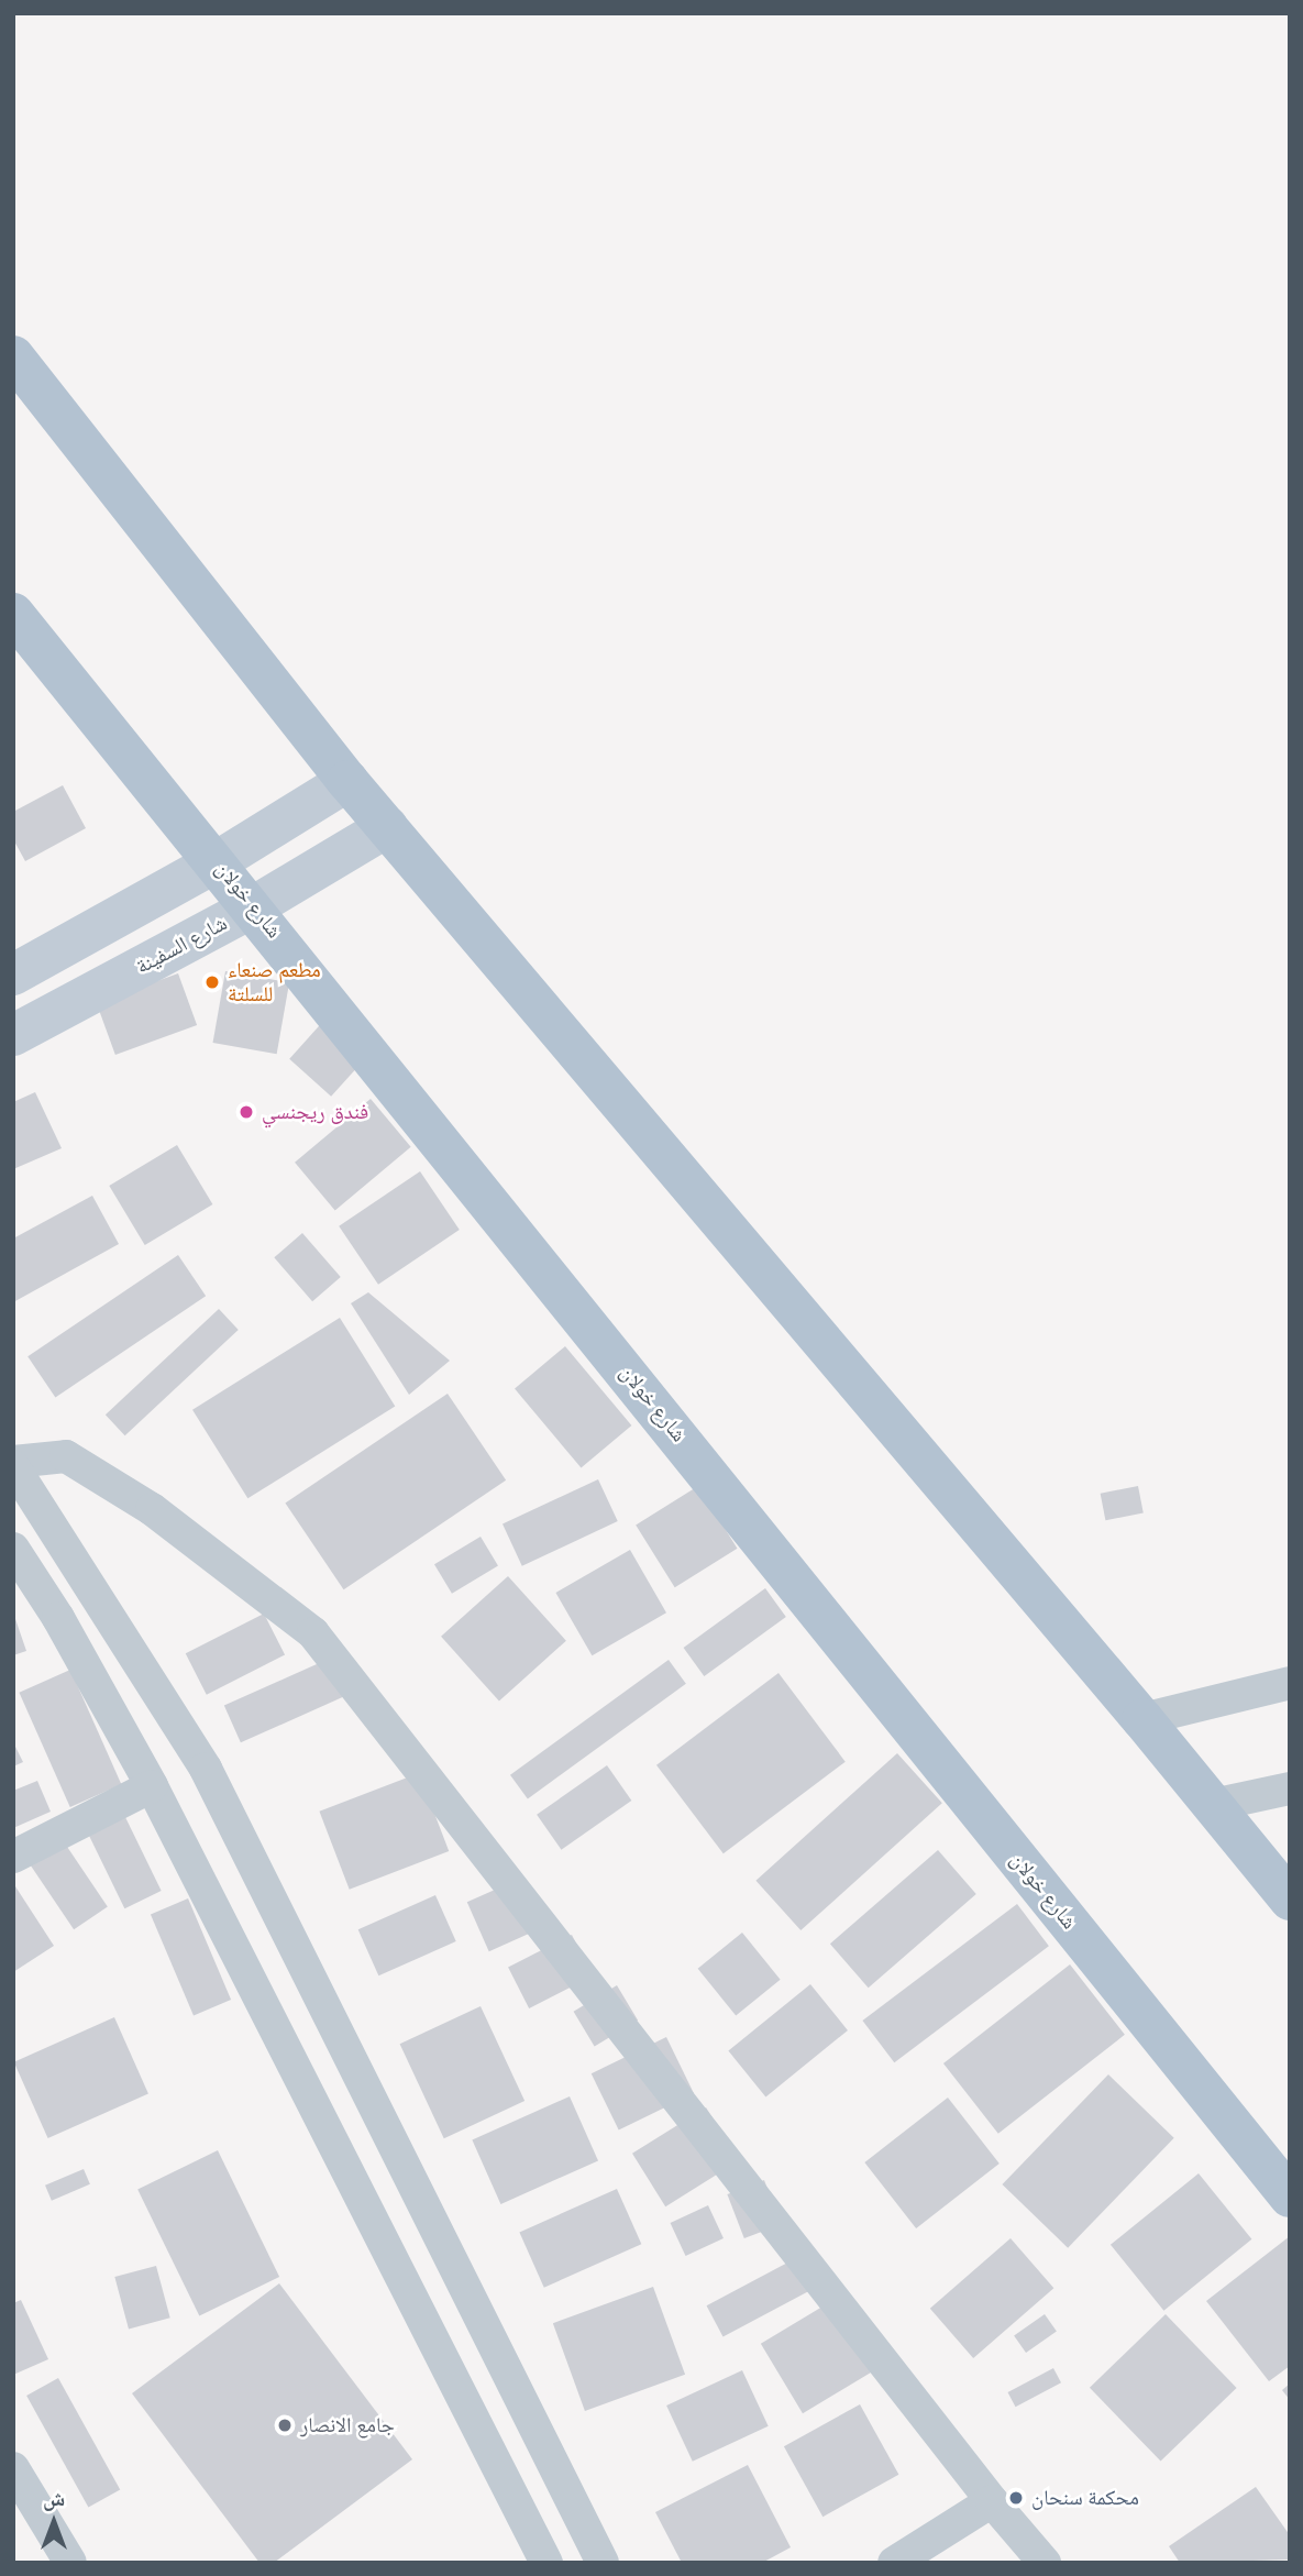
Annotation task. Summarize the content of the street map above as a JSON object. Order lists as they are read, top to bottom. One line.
{"streets":{"main road":["شارع خولان"],"street":["شارع السفينة"]},"crossings":[["شارع خولان","شارع السفينة"]],"places":["مطعم صنعاء للسلتة","فندق ريجنسي","جامع الانصار","محكمة سنحان"],"north":"top"}
